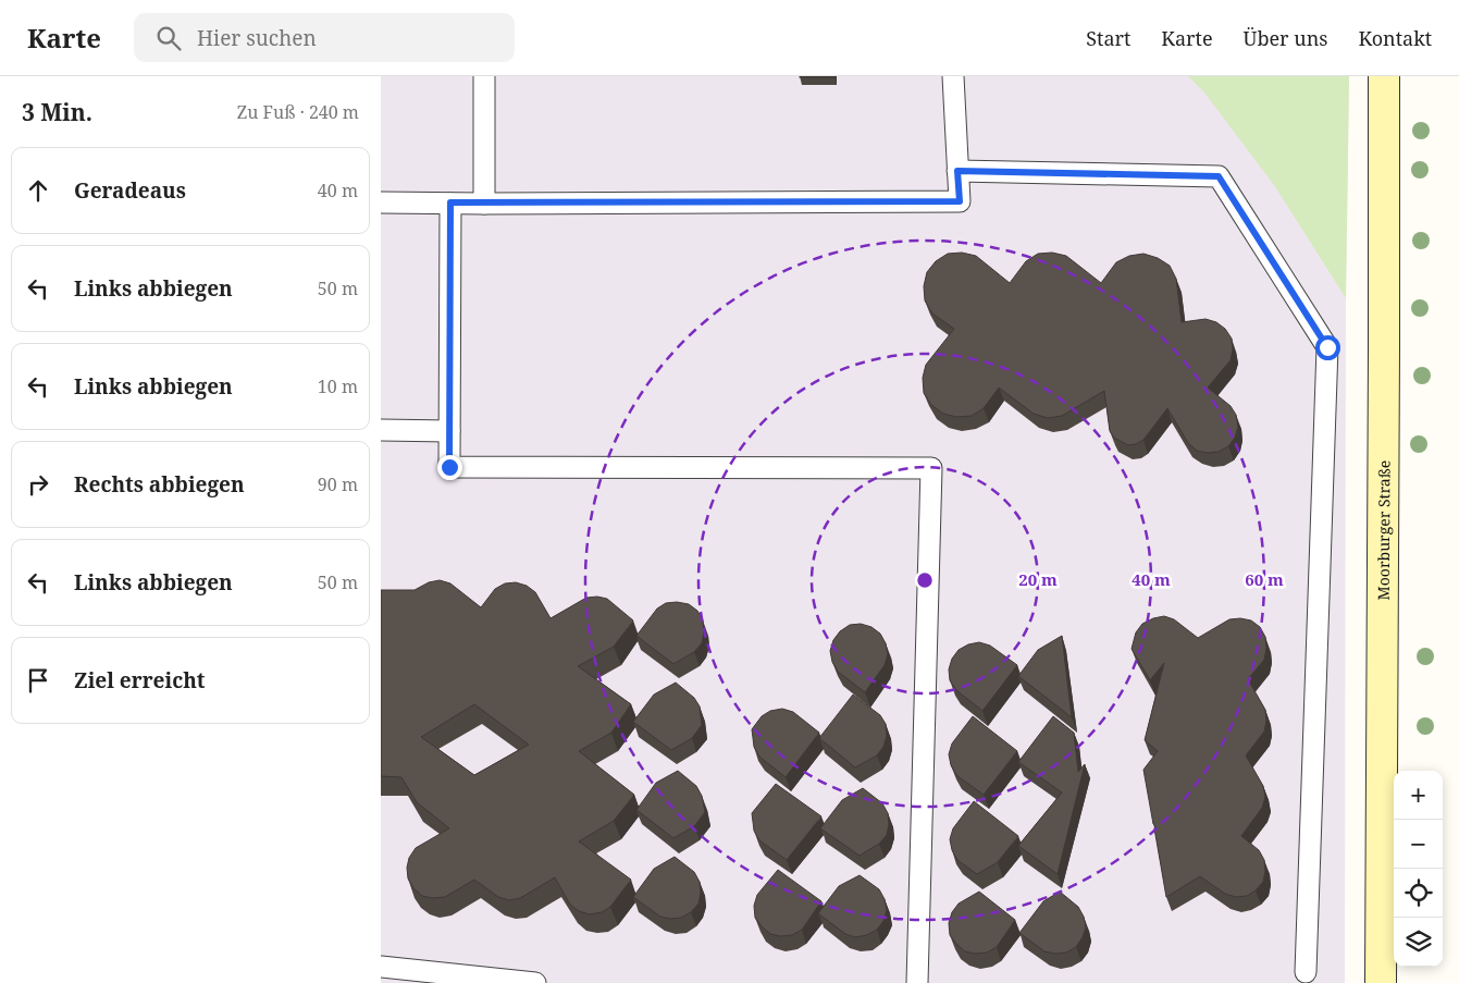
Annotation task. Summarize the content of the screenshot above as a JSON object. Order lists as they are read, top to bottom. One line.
{"streets":{"main road":["Moorburger Straße"]},"page":{"header":"Karte","search":"Hier suchen","nav":["Start","Karte","Über uns","Kontakt"],"heading":["3 Min.","Zu Fuß · 240 m"],"list":[["Geradeaus","40 m"],["Links abbiegen","50 m"],["Links abbiegen","10 m"],["Rechts abbiegen","90 m"],["Links abbiegen","50 m"],"Ziel erreicht"],"map_buttons":["+","−"]},"rings":["20 m","40 m","60 m"]}
